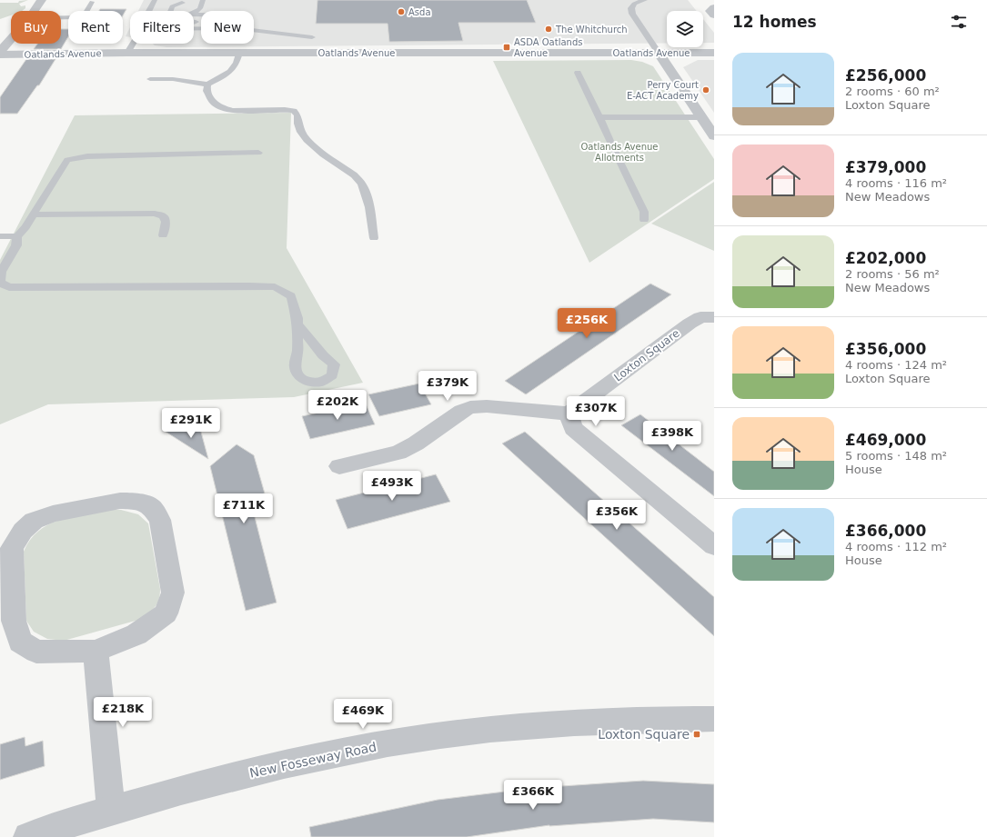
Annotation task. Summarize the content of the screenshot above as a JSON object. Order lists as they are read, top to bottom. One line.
{"streets":{"street":["Oatlands Avenue","Loxton Square","New Fosseway Road"]},"parks":["Oatlands Avenue Allotments"],"places":{"other":["Asda","The Whitchurch","Perry Court E-ACT Academy"],"transit":["ASDA Oatlands Avenue","Loxton Square"]},"page":{"heading":"12 homes","chip":["Buy","Rent","Filters","New"],"list":[{"name":"£256,000","note":"2 rooms · 60 m² · Loxton Square"},{"name":"£379,000","note":"4 rooms · 116 m² · New Meadows"},{"name":"£202,000","note":"2 rooms · 56 m² · New Meadows"},{"name":"£356,000","note":"4 rooms · 124 m² · Loxton Square"},{"name":"£469,000","note":"5 rooms · 148 m² · House"},{"name":"£366,000","note":"4 rooms · 112 m² · House"}],"price":["£256K","£379K","£202K","£307K","£291K","£398K","£493K","£711K","£356K","£218K","£469K","£366K"]}}
